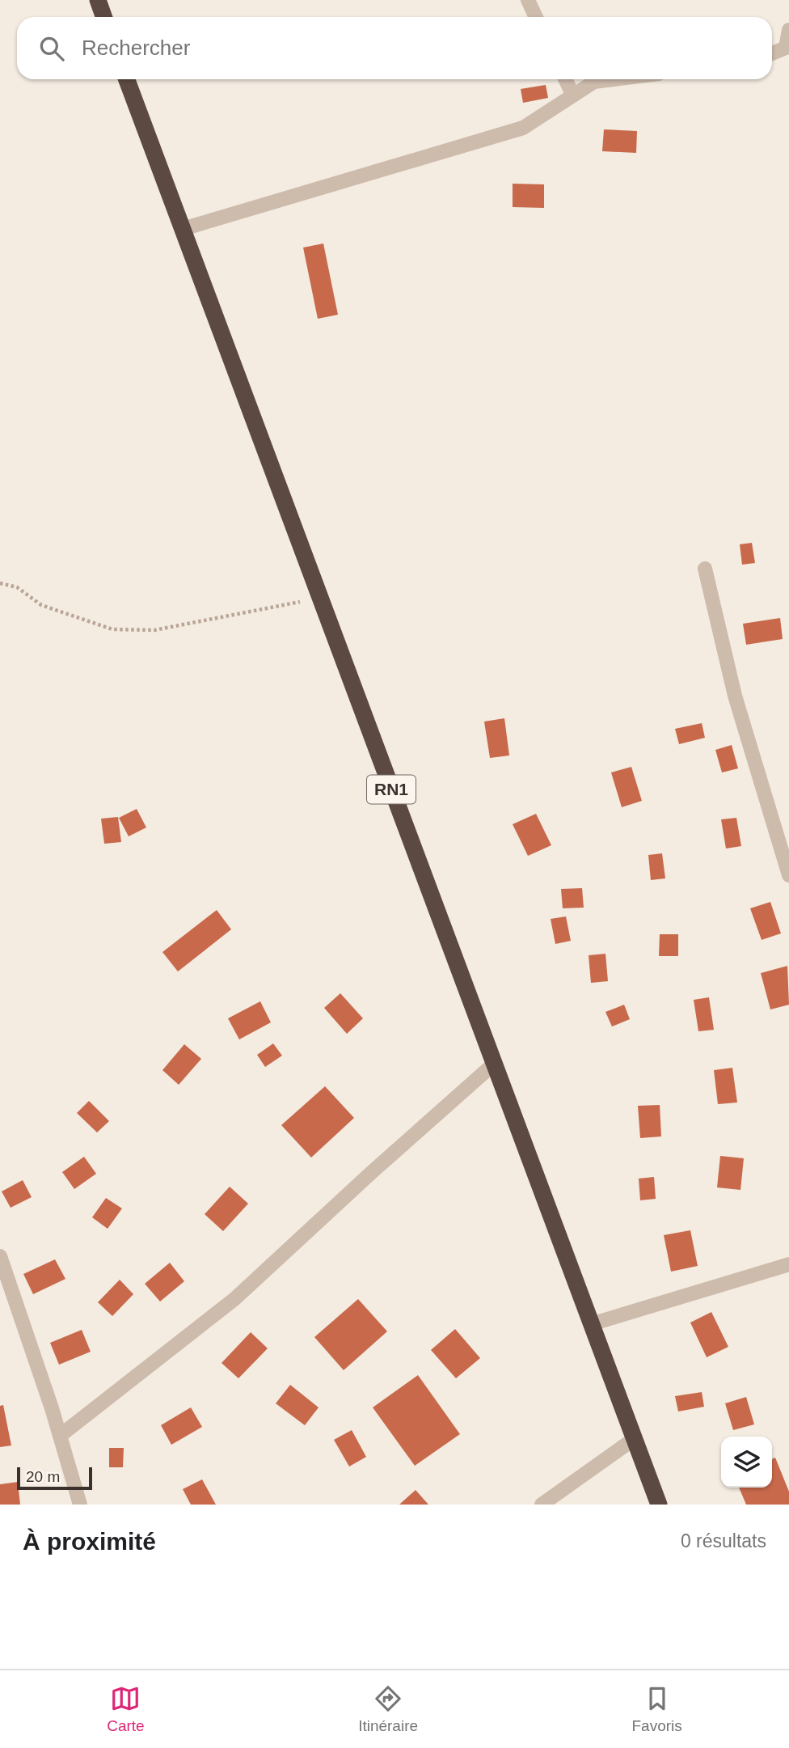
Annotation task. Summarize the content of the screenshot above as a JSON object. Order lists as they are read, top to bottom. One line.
{"streets":{"highway":["RN1"]},"scale_bar":"20 m","page":{"search":"Rechercher","scale":"20 m","heading":["À proximité","0 résultats"],"nav":["Carte","Itinéraire","Favoris"]}}
